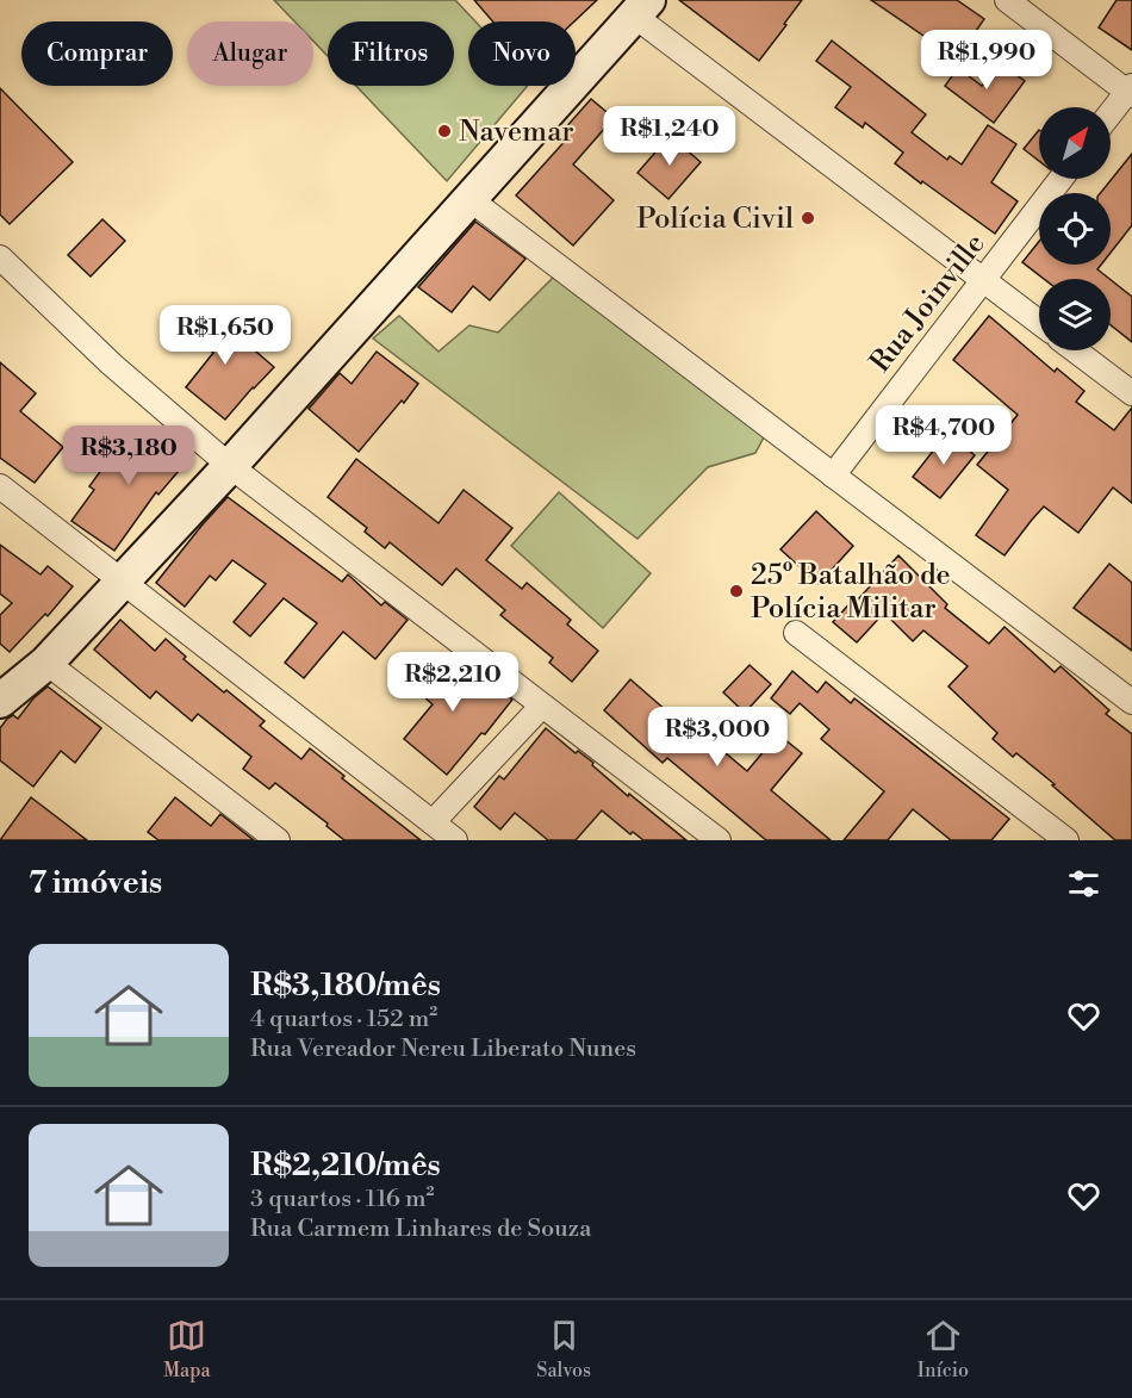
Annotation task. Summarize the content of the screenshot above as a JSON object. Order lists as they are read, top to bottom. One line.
{"streets":{"street":["Rua Joinville"]},"places":["Navemar","Polícia Civil","25º Batalhão de Polícia Militar"],"north":"top right","page":{"chip":["Comprar","Alugar","Filtros","Novo"],"price":["R$1,990","R$1,240","R$1,650","R$4,700","R$3,180","R$2,210","R$3,000"],"heading":"7 imóveis","list":[{"name":"R$3,180/mês","note":"4 quartos · 152 m² · Rua Vereador Nereu Liberato Nunes"},{"name":"R$2,210/mês","note":"3 quartos · 116 m² · Rua Carmem Linhares de Souza"}],"tabs":["Mapa","Salvos","Início"]}}
